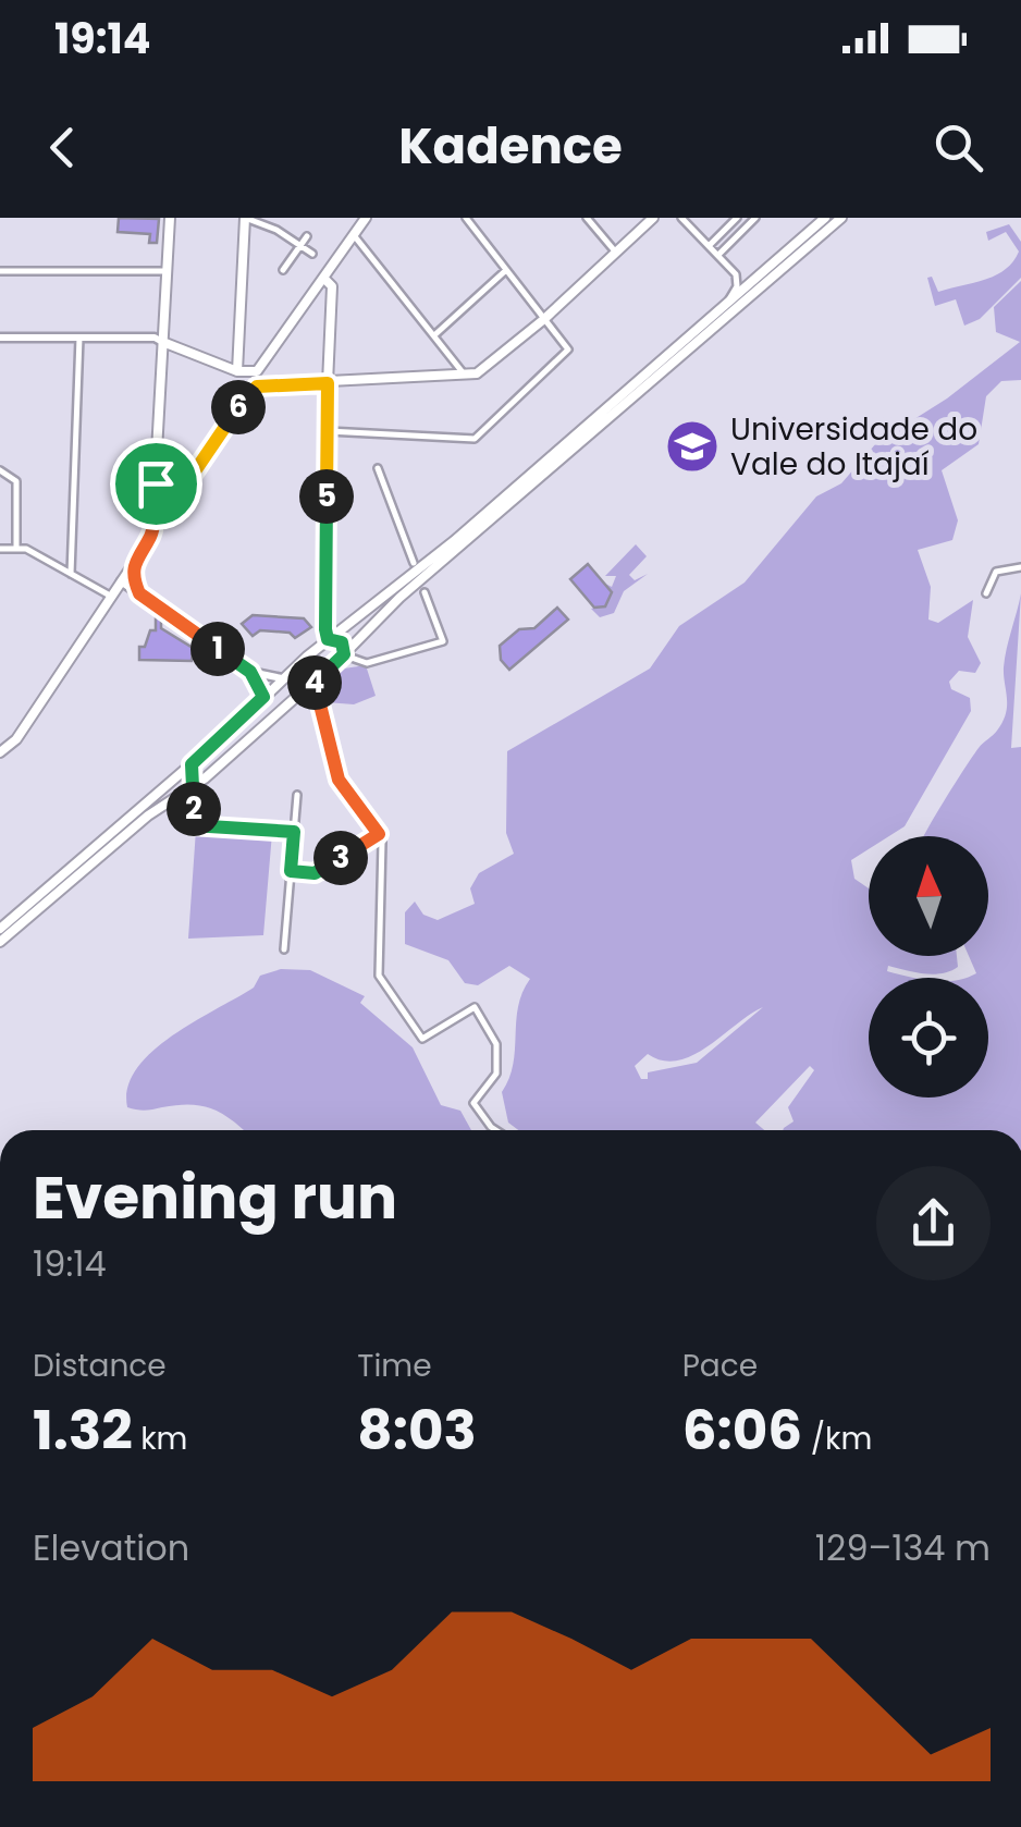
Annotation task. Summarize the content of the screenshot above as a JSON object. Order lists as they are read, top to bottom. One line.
{"places":{"school or university":["Universidade do Vale do Itajaí"]},"north":"top","page":{"status":"19:14","header":"Kadence","pins":["6","5","1","4","2","3"],"heading":["Evening run","19:14"],"stats":[["Distance","1.32 km"],["Time","8:03"],["Pace","6:06 /km"]],"chart":["Elevation","129–134 m"]}}
